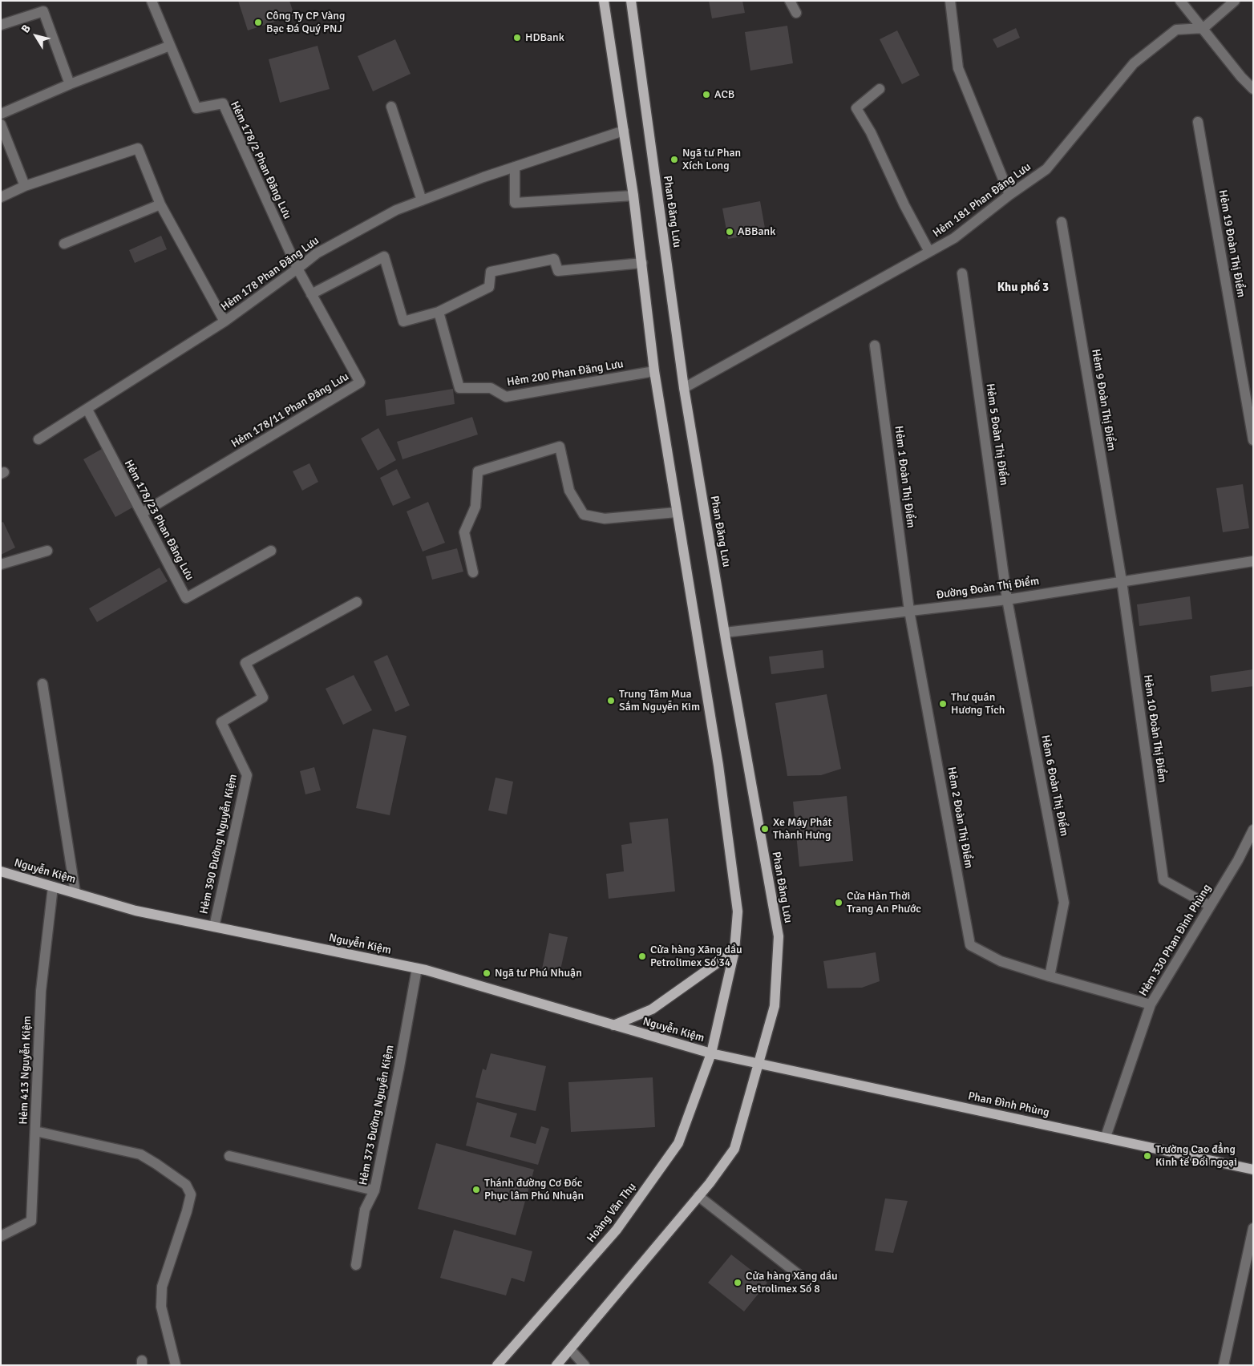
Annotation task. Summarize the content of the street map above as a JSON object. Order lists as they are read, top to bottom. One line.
{"streets":{"main road":["Phan Đăng Lưu","Nguyễn Kiệm","Phan Đình Phùng","Hoàng Văn Thụ"],"street":["Hẻm 178/2 Phan Đăng Lưu","Hẻm 181 Phan Đăng Lưu","Hẻm 19 Đoàn Thị Điểm","Hẻm 178 Phan Đăng Lưu","Hẻm 200 Phan Đăng Lưu","Hẻm 9 Đoàn Thị Điểm","Hẻm 178/11 Phan Đăng Lưu","Hẻm 5 Đoàn Thị Điểm","Hẻm 1 Đoàn Thị Điểm","Hẻm 178/23 Phan Đăng Lưu","Đường Đoàn Thị Điểm","Hẻm 10 Đoàn Thị Điểm","Hẻm 6 Đoàn Thị Điểm","Hẻm 2 Đoàn Thị Điểm","Hẻm 390 Đường Nguyễn Kiệm","Hẻm 330 Phan Đình Phùng","Hẻm 413 Nguyễn Kiệm","Hẻm 373 Đường Nguyễn Kiệm"]},"crossings":[["Hẻm 178/2 Phan Đăng Lưu","Hẻm 178 Phan Đăng Lưu"],["Hẻm 178/2 Phan Đăng Lưu","Hẻm 178/11 Phan Đăng Lưu"],["Hẻm 181 Phan Đăng Lưu","Phan Đăng Lưu"],["Phan Đăng Lưu","Đường Đoàn Thị Điểm"],["Phan Đăng Lưu","Nguyễn Kiệm"],["Phan Đăng Lưu","Phan Đình Phùng"],["Hẻm 178 Phan Đăng Lưu","Hẻm 178/11 Phan Đăng Lưu"],["Hẻm 178 Phan Đăng Lưu","Hẻm 178/23 Phan Đăng Lưu"],["Hẻm 9 Đoàn Thị Điểm","Đường Đoàn Thị Điểm"],["Hẻm 9 Đoàn Thị Điểm","Hẻm 10 Đoàn Thị Điểm"],["Hẻm 178/11 Phan Đăng Lưu","Hẻm 178/23 Phan Đăng Lưu"],["Hẻm 5 Đoàn Thị Điểm","Đường Đoàn Thị Điểm"],["Hẻm 5 Đoàn Thị Điểm","Hẻm 6 Đoàn Thị Điểm"],["Hẻm 1 Đoàn Thị Điểm","Đường Đoàn Thị Điểm"],["Hẻm 1 Đoàn Thị Điểm","Hẻm 2 Đoàn Thị Điểm"],["Đường Đoàn Thị Điểm","Hẻm 10 Đoàn Thị Điểm"],["Đường Đoàn Thị Điểm","Hẻm 6 Đoàn Thị Điểm"],["Đường Đoàn Thị Điểm","Hẻm 2 Đoàn Thị Điểm"],["Hẻm 10 Đoàn Thị Điểm","Hẻm 330 Phan Đình Phùng"],["Hẻm 6 Đoàn Thị Điểm","Hẻm 2 Đoàn Thị Điểm"],["Hẻm 390 Đường Nguyễn Kiệm","Nguyễn Kiệm"],["Nguyễn Kiệm","Hẻm 413 Nguyễn Kiệm"],["Nguyễn Kiệm","Phan Đình Phùng"],["Nguyễn Kiệm","Hẻm 373 Đường Nguyễn Kiệm"],["Nguyễn Kiệm","Hoàng Văn Thụ"],["Hẻm 330 Phan Đình Phùng","Phan Đình Phùng"]],"districts":["Khu phố 3"],"places":["Công Ty CP Vàng Bạc Đá Quý PNJ","HDBank","ACB","Ngã tư Phan Xích Long","ABBank","Trung Tâm Mua Sắm Nguyễn Kim","Thư quán Hương Tích","Xe Máy Phát Thành Hưng","Cửa Hàn Thời Trang An Phước","Cửa hàng Xăng dầu Petrolimex Số 34","Ngã tư Phú Nhuận","Trường Cao đẳng Kinh tế Đối ngoại","Thánh đường Cơ Đốc Phục lâm Phú Nhuận","Cửa hàng Xăng dầu Petrolimex Số 8"],"north":"top left"}
